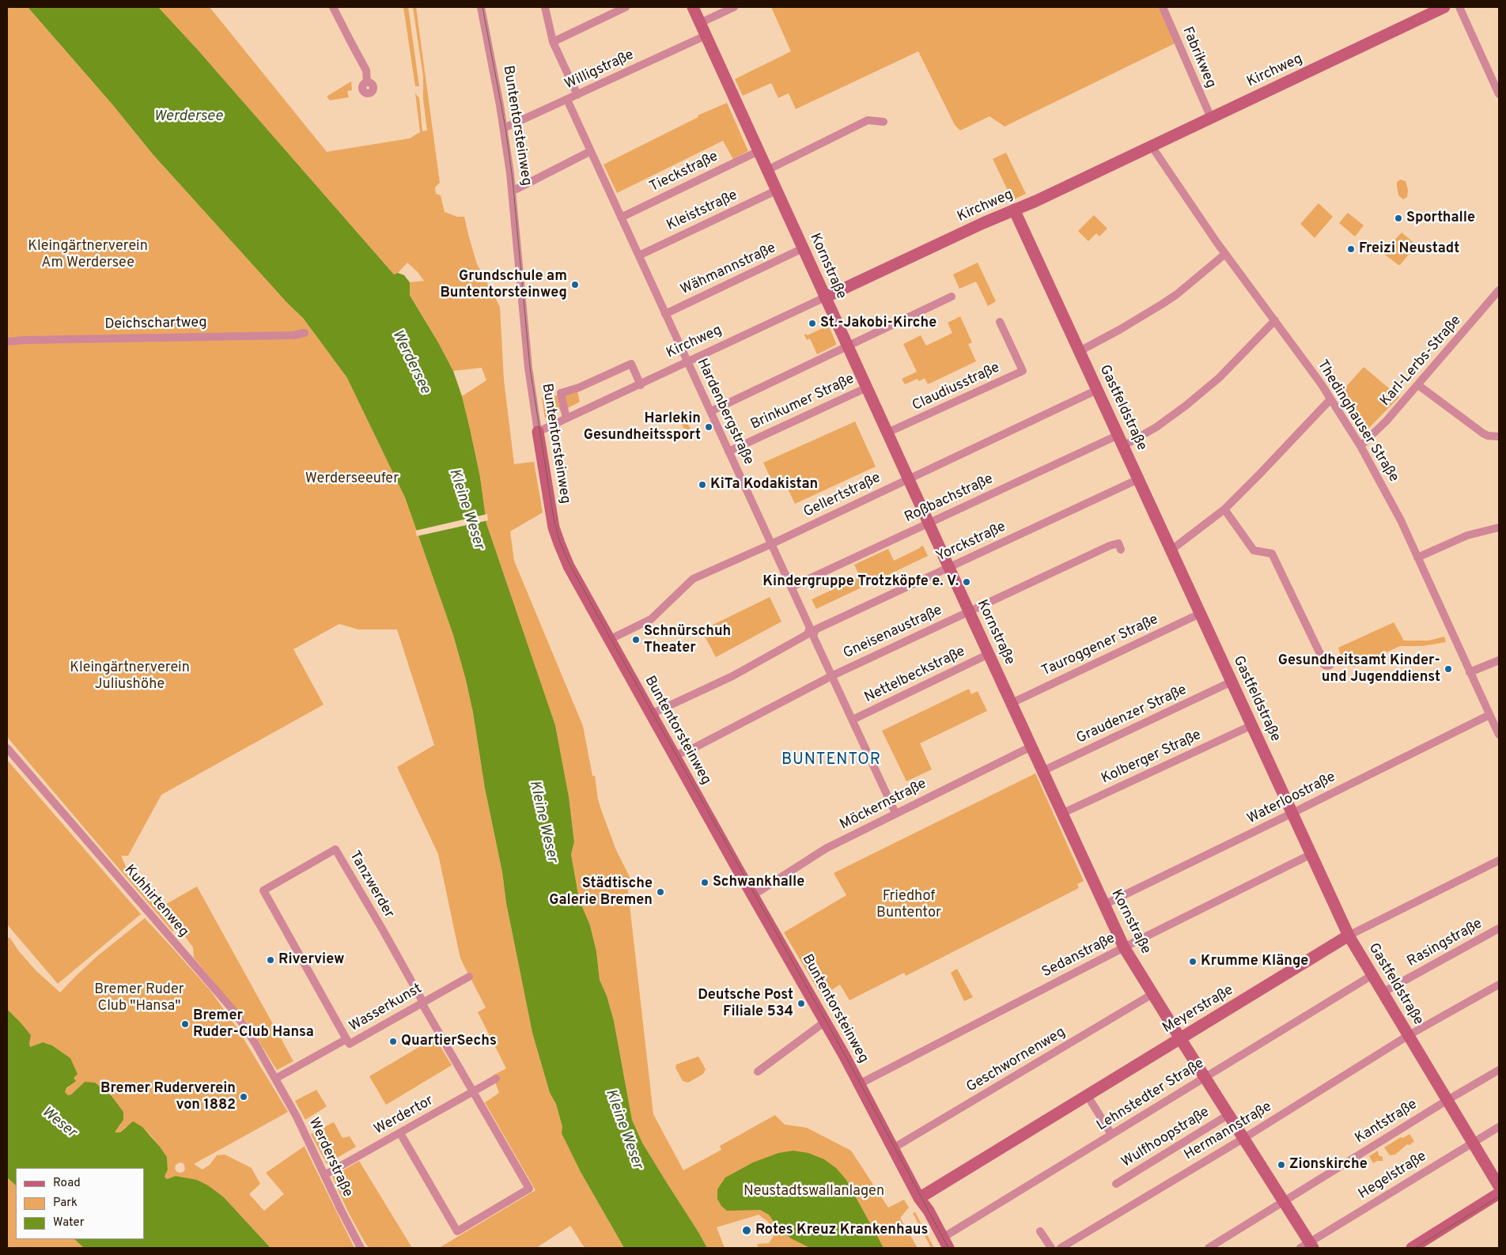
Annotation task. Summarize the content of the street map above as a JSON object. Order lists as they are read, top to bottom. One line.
{"streets":{"street":["Fabrikweg","Willigstraße","Kirchweg","Buntentorsteinweg","Tieckstraße","Kleiststraße","Kornstraße","Wähmannstraße","Deichschartweg","Karl-Lerbs-Straße","Claudiusstraße","Brinkumer Straße","Gastfeldstraße","Hardenbergstraße","Thedinghauser Straße","Gellertstraße","Roßbachstraße","Yorckstraße","Gneisenaustraße","Tauroggener Straße","Nettelbeckstraße","Graudenzer Straße","Kolberger Straße","Waterloostraße","Möckernstraße","Tanzwerder","Kuhhirtenweg","Rasingstraße","Sedanstraße","Wasserkunst","Meyerstraße","Geschwornenweg","Lehnstedter Straße","Werdertor","Kantstraße","Hermannstraße","Wulfhoopstraße","Werderstraße","Hegelstraße"]},"crossings":[["Fabrikweg","Kirchweg"],["Willigstraße","Buntentorsteinweg"],["Willigstraße","Kornstraße"],["Willigstraße","Hardenbergstraße"],["Kirchweg","Buntentorsteinweg"],["Kirchweg","Kornstraße"],["Kirchweg","Gastfeldstraße"],["Kirchweg","Hardenbergstraße"],["Kirchweg","Thedinghauser Straße"],["Buntentorsteinweg","Gellertstraße"],["Buntentorsteinweg","Yorckstraße"],["Buntentorsteinweg","Gneisenaustraße"],["Buntentorsteinweg","Möckernstraße"],["Buntentorsteinweg","Sedanstraße"],["Buntentorsteinweg","Meyerstraße"],["Buntentorsteinweg","Geschwornenweg"],["Buntentorsteinweg","Lehnstedter Straße"],["Tieckstraße","Kornstraße"],["Tieckstraße","Hardenbergstraße"],["Kleiststraße","Kornstraße"],["Kleiststraße","Hardenbergstraße"],["Kornstraße","Wähmannstraße"],["Kornstraße","Claudiusstraße"],["Kornstraße","Brinkumer Straße"],["Kornstraße","Gellertstraße"],["Kornstraße","Roßbachstraße"],["Kornstraße","Yorckstraße"],["Kornstraße","Gneisenaustraße"],["Kornstraße","Tauroggener Straße"],["Kornstraße","Nettelbeckstraße"],["Kornstraße","Graudenzer Straße"],["Kornstraße","Kolberger Straße"],["Kornstraße","Waterloostraße"],["Kornstraße","Möckernstraße"],["Kornstraße","Sedanstraße"],["Kornstraße","Meyerstraße"],["Kornstraße","Geschwornenweg"],["Kornstraße","Lehnstedter Straße"],["Kornstraße","Kantstraße"],["Kornstraße","Hermannstraße"],["Kornstraße","Wulfhoopstraße"],["Kornstraße","Hegelstraße"],["Wähmannstraße","Hardenbergstraße"],["Karl-Lerbs-Straße","Thedinghauser Straße"],["Brinkumer Straße","Hardenbergstraße"],["Gastfeldstraße","Gellertstraße"],["Gastfeldstraße","Roßbachstraße"],["Gastfeldstraße","Yorckstraße"],["Gastfeldstraße","Tauroggener Straße"],["Gastfeldstraße","Graudenzer Straße"],["Gastfeldstraße","Kolberger Straße"],["Gastfeldstraße","Waterloostraße"],["Gastfeldstraße","Rasingstraße"],["Gastfeldstraße","Sedanstraße"],["Gastfeldstraße","Meyerstraße"],["Gastfeldstraße","Lehnstedter Straße"],["Gastfeldstraße","Kantstraße"],["Gastfeldstraße","Hermannstraße"],["Gastfeldstraße","Hegelstraße"],["Hardenbergstraße","Gellertstraße"],["Hardenbergstraße","Roßbachstraße"],["Hardenbergstraße","Yorckstraße"],["Hardenbergstraße","Gneisenaustraße"],["Hardenbergstraße","Nettelbeckstraße"],["Hardenbergstraße","Möckernstraße"],["Thedinghauser Straße","Roßbachstraße"],["Thedinghauser Straße","Waterloostraße"],["Tanzwerder","Wasserkunst"],["Tanzwerder","Werdertor"],["Kuhhirtenweg","Wasserkunst"],["Kuhhirtenweg","Werderstraße"],["Wasserkunst","Werderstraße"],["Werdertor","Werderstraße"]],"districts":["BUNTENTOR"],"water":["Werdersee","Kleine Weser","Weser"],"parks":["Kleingärtnerverein Am Werdersee","Werderseeufer","Kleingärtnerverein Juliushöhe","Friedhof Buntentor","Bremer Ruder Club \"Hansa\"","Neustadtswallanlagen"],"places":["Sporthalle","Freizi Neustadt","Grundschule am Buntentorsteinweg","St.-Jakobi-Kirche","Harlekin Gesundheitssport","KiTa Kodakistan","Kindergruppe Trotzköpfe e. V.","Schnürschuh Theater","Gesundheitsamt Kinder- und Jugenddienst","Schwankhalle","Städtische Galerie Bremen","Riverview","Krumme Klänge","Deutsche Post Filiale 534","Bremer Ruder-Club Hansa","QuartierSechs","Bremer Ruderverein von 1882","Zionskirche","Rotes Kreuz Krankenhaus"],"legend":["Road","Park","Water"]}
